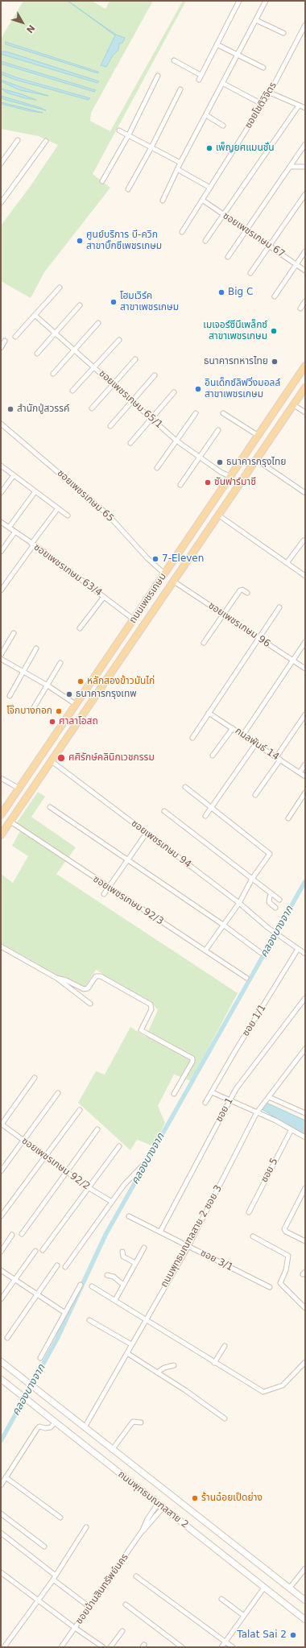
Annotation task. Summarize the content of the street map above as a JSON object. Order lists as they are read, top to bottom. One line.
{"streets":{"main road":["ถนนเพชรเกษม","ถนนพุทธมณฑลสาย 2"],"street":["ซอยโชติวิจิตร","ซอยเพชรเกษม 67","ซอยเพชรเกษม 65/1","ซอยเพชรเกษม 65","ซอยเพชรเกษม 63/4","ซอยเพชรเกษม 96","กมลพันธ์ 14","ซอยเพชรเกษม 94","ซอยเพชรเกษม 92/3","ซอย 1/1","ซอย 1","ซอยเพชรเกษม 92/2","ซอย 5","ถนนพุทธมณฑลสาย 2 ซอย 3","ซอย 3/1","ซอยบ้านสินทรัพย์นคร"]},"crossings":[["ซอยโชติวิจิตร","ซอยเพชรเกษม 67"],["ซอยเพชรเกษม 65/1","ถนนเพชรเกษม"],["ซอยเพชรเกษม 65","ถนนเพชรเกษม"],["ซอยเพชรเกษม 63/4","ถนนเพชรเกษม"],["ถนนเพชรเกษม","ซอยเพชรเกษม 96"],["ถนนเพชรเกษม","ซอยเพชรเกษม 94"],["ถนนเพชรเกษม","ซอยเพชรเกษม 92/3"],["ซอยเพชรเกษม 94","ซอย 1/1"],["ซอย 1","ซอย 3/1"],["ถนนพุทธมณฑลสาย 2 ซอย 3","ซอย 3/1"],["ถนนพุทธมณฑลสาย 2 ซอย 3","ถนนพุทธมณฑลสาย 2"]],"water":["คลองบางจาก"],"places":["เพ็ญยศแมนชั่น","ศูนย์บริการ บี-ควิก สาขาบิ๊กซีเพชรเกษม","Big C","โฮมเวิร์ค สาขาเพชรเกษม","เมเจอร์ซีนีเพล็กซ์ สาขาเพชรเกษม","ธนาคารทหารไทย","อินเด็กซ์ลิฟวิ่งมอลล์ สาขาเพชรเกษม","สำนักปู่สวรรค์","ธนาคารกรุงไทย","ซันฟาร์มาซี","7-Eleven","หลักสองข้าวมันไก่","ธนาคารกรุงเทพ","โจ๊กบางกอก","ศาลาโอสถ","ศศิรักษ์คลินิกเวชกรรม","ร้านฉ๋อยเป็ดย่าง","Talat Sai 2"],"north":"bottom right"}
